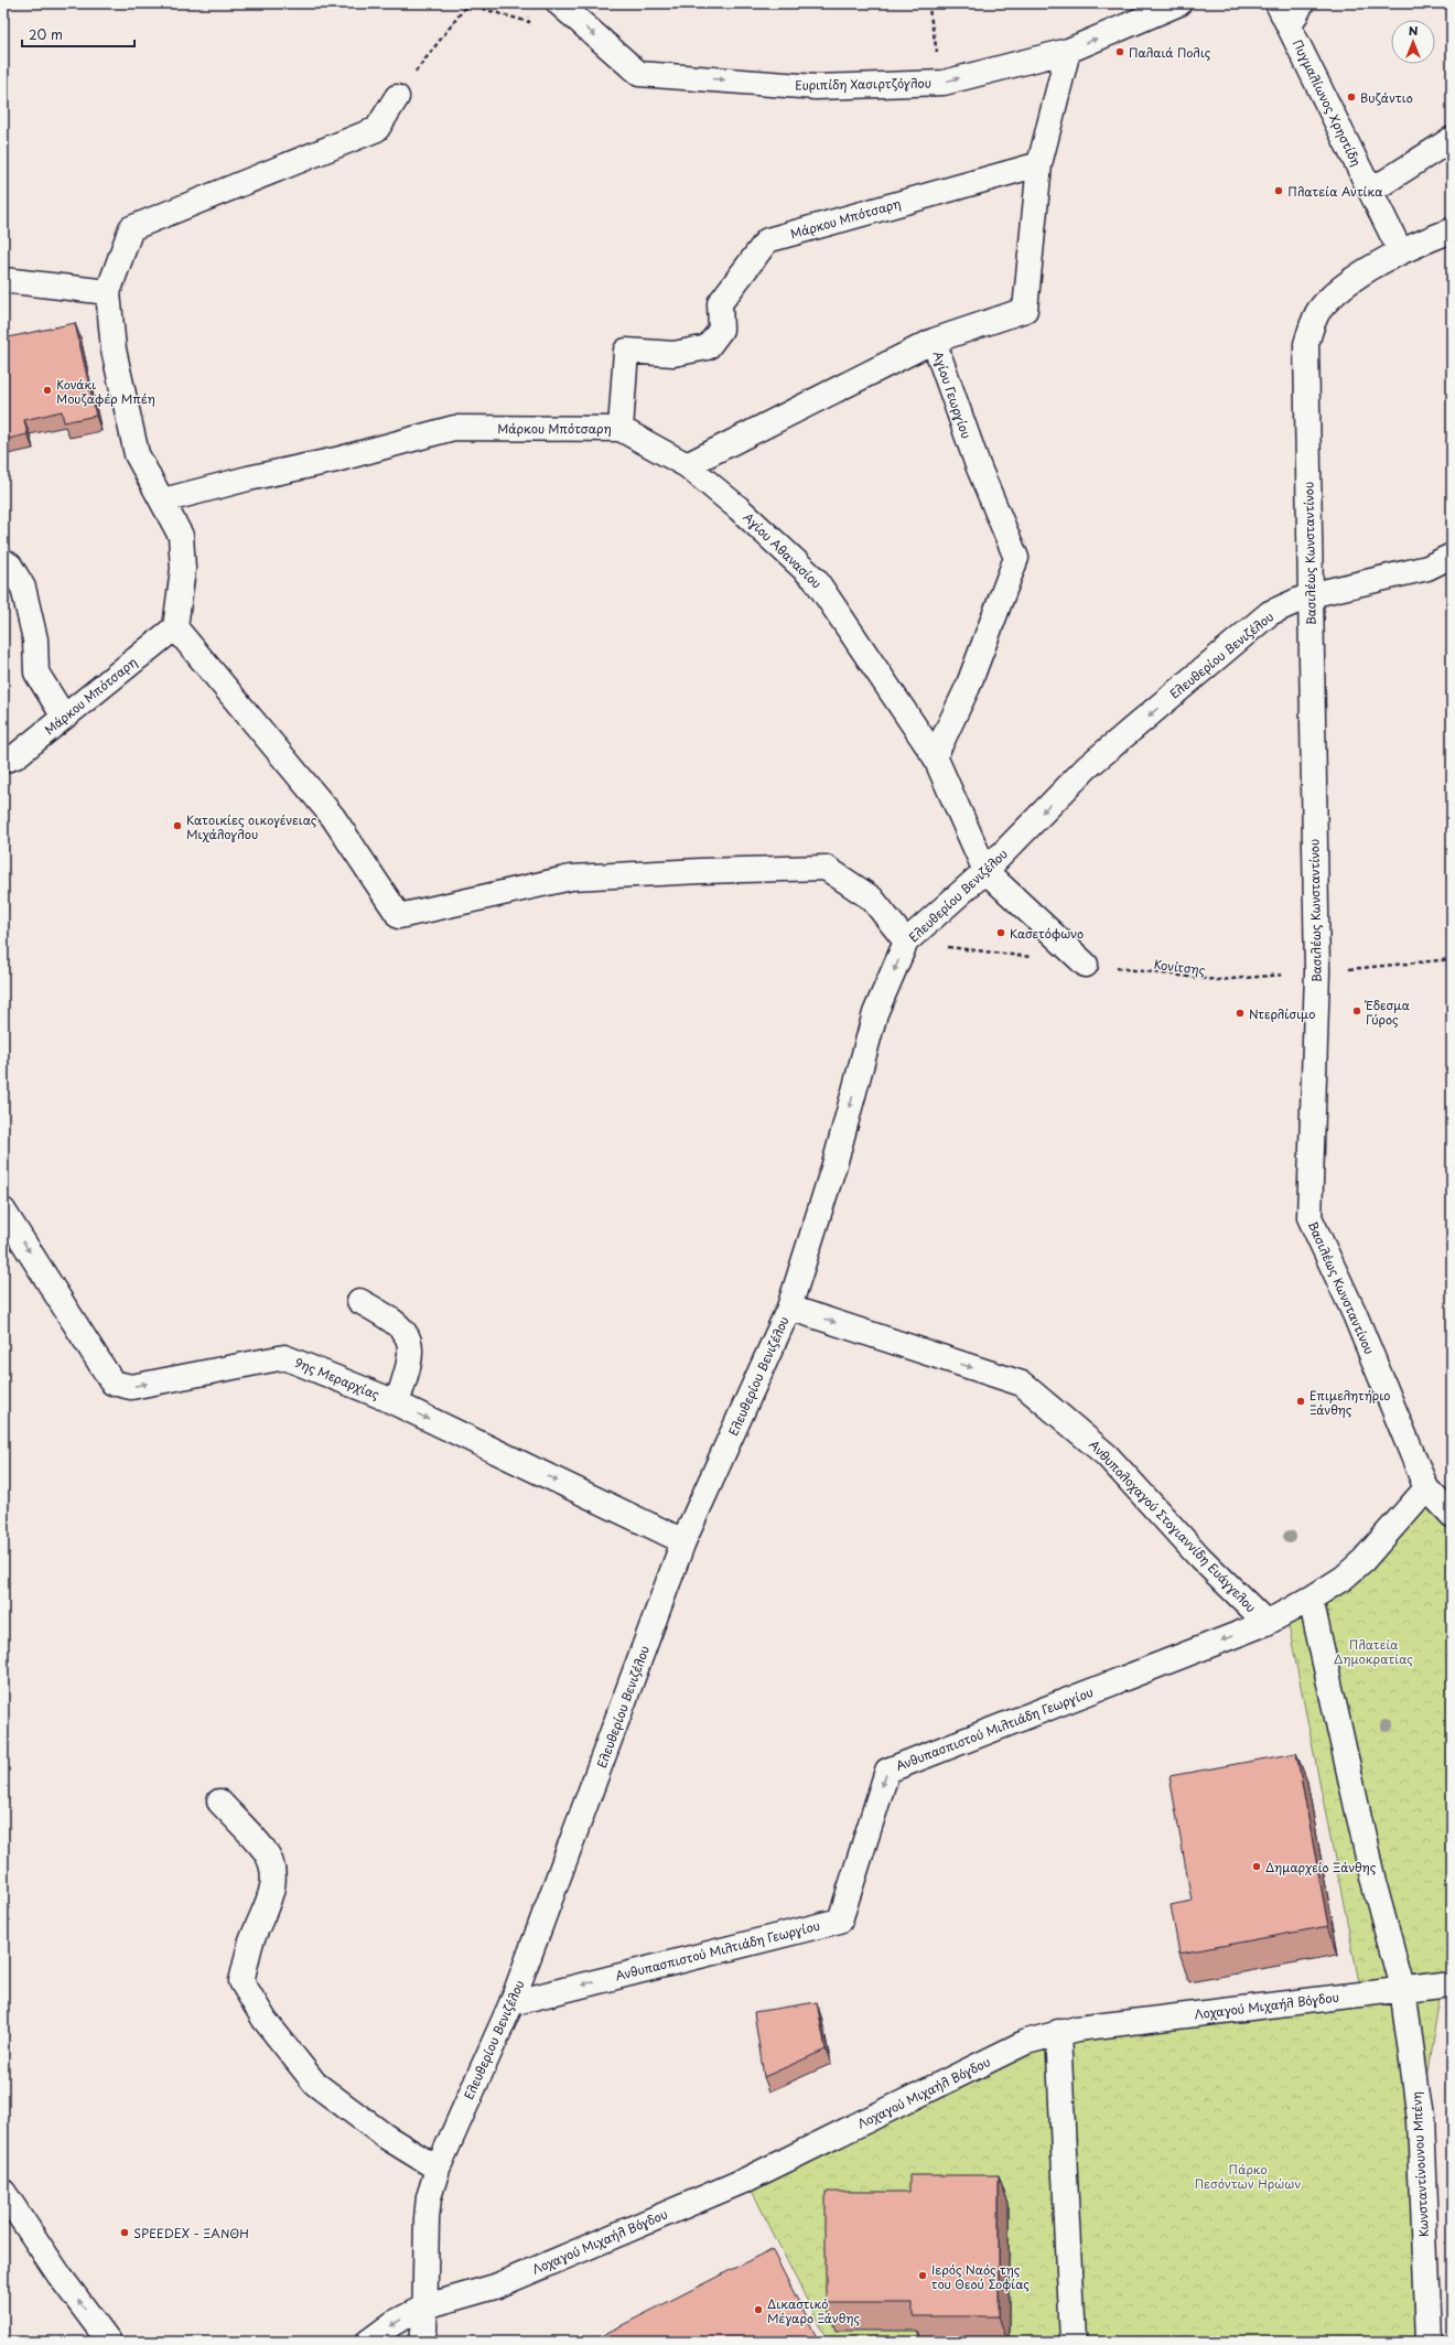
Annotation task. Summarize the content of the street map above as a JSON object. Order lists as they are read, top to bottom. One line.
{"streets":{"street":["Ευριπίδη Χασιρτζόγλου","Πυγμαλίωνος Χρηστίδη","Μάρκου Μπότσαρη","Αγίου Γεωργίου","Αγίου Αθανασίου","Βασιλέως Κωνσταντίνου","Ελευθερίου Βενιζέλου","9ης Μεραρχίας","Ανθυπολοχαγού Στογιαννίδη Ευάγγελου","Ανθυπασπιστού Μιλτιάδη Γεωργίου","Λοχαγού Μιχαήλ Βόγδου","Κωνσταντίνουνου Μπένη"],"path":["Κονίτσης"]},"crossings":[["Ευριπίδη Χασιρτζόγλου","Αγίου Γεωργίου"],["Πυγμαλίωνος Χρηστίδη","Βασιλέως Κωνσταντίνου"],["Μάρκου Μπότσαρη","Αγίου Γεωργίου"],["Μάρκου Μπότσαρη","Αγίου Αθανασίου"],["Αγίου Γεωργίου","Αγίου Αθανασίου"],["Αγίου Αθανασίου","Ελευθερίου Βενιζέλου"],["Βασιλέως Κωνσταντίνου","Ελευθερίου Βενιζέλου"],["Βασιλέως Κωνσταντίνου","Κονίτσης"],["Ελευθερίου Βενιζέλου","9ης Μεραρχίας"],["Ελευθερίου Βενιζέλου","Ανθυπολοχαγού Στογιαννίδη Ευάγγελου"],["Ελευθερίου Βενιζέλου","Ανθυπασπιστού Μιλτιάδη Γεωργίου"],["Ελευθερίου Βενιζέλου","Λοχαγού Μιχαήλ Βόγδου"],["Ανθυπολοχαγού Στογιαννίδη Ευάγγελου","Ανθυπασπιστού Μιλτιάδη Γεωργίου"],["Λοχαγού Μιχαήλ Βόγδου","Κωνσταντίνουνου Μπένη"]],"one_way":["Ευριπίδη Χασιρτζόγλου","Ελευθερίου Βενιζέλου","9ης Μεραρχίας","Ανθυπολοχαγού Στογιαννίδη Ευάγγελου","Ανθυπασπιστού Μιλτιάδη Γεωργίου"],"parks":["Πλατεία Δημοκρατίας","Πάρκο Πεσόντων Ηρώων"],"places":["Παλαιά Πολις","Βυζάντιο","Πλατεία Αντίκα","Κονάκι Μουζαφέρ Μπέη","Κατοικίες οικογένειας Μιχάλογλου","Κασετόφωνο","Έδεσμα Γύρος","Ντερλίσιμο","Επιμελητήριο Ξάνθης","Δημαρχείο Ξάνθης","SPEEDEX - ΞΑΝΘΗ","Ιερός Ναός της του Θεού Σοφίας","Δικαστικό Μέγαρο Ξάνθης"],"scale_bar":"20 m","north":"top"}
